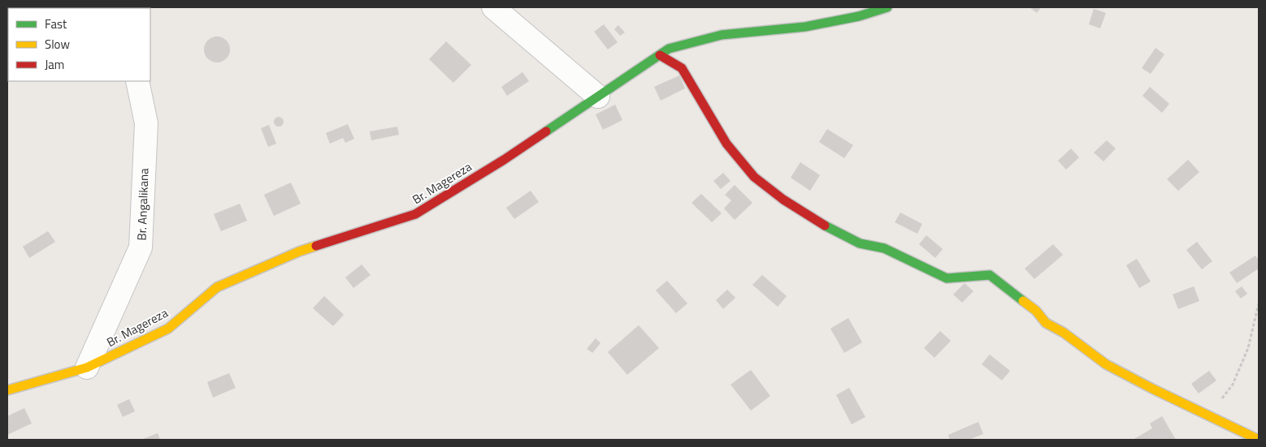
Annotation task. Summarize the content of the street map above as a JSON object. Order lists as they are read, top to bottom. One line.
{"streets":{"street":["Br. Magereza","Br. Angalikana"]},"crossings":[["Br. Magereza","Br. Angalikana"]],"legend":["Fast","Slow","Jam"]}
